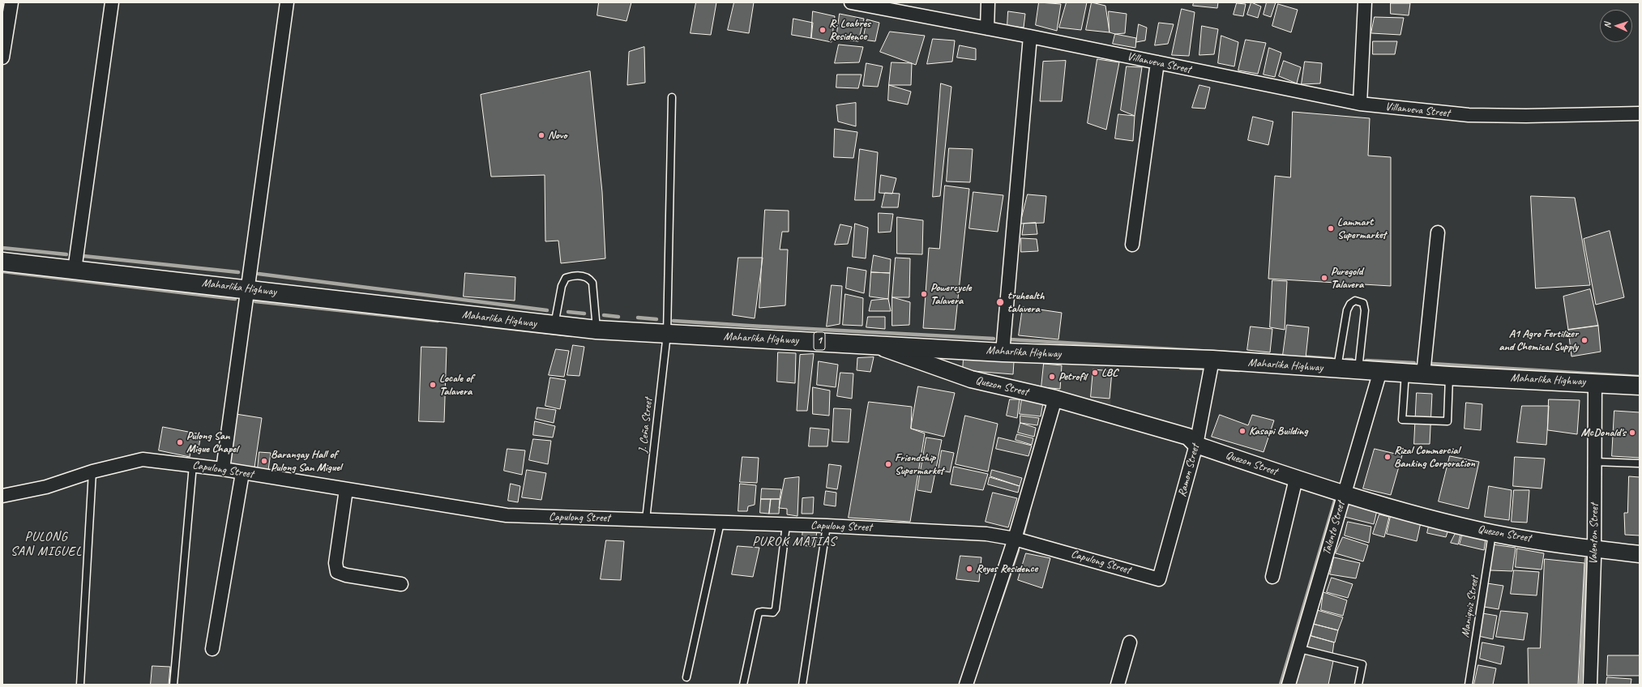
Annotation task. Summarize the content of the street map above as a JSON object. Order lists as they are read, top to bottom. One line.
{"streets":{"main road":["Maharlika Highway","1"],"street":["Villanueva Street","Quezon Street","Capulong Street","Ramon Street","Talento Street","Valenton Street"],"lane":["J. Ceña Street","Maniquiz Street"]},"crossings":[["Maharlika Highway","Quezon Street"],["Maharlika Highway","J. Ceña Street"],["Maharlika Highway","Ramon Street"],["Maharlika Highway","Talento Street"],["Maharlika Highway","Valenton Street"],["Quezon Street","Ramon Street"],["Quezon Street","Talento Street"],["Quezon Street","Valenton Street"],["Quezon Street","Maniquiz Street"],["J. Ceña Street","Capulong Street"],["Capulong Street","Ramon Street"]],"districts":["PULONG SAN MIGUEL","PUROK MATIAS"],"places":["R. Leabres Residence","Novo","Lammart Supermarket","Puregold Talavera","Powercycle Talavera","truhealth talavera","A1 Agro Fertilizer and Chemical Supply","LBC","Petrofil","Locale of Talavera","Kasapi Building","McDonald's","Pulong San Migue Chapel","Rizal Commercial Banking Corporation","Barangay Hall of Pulong San Miguel","Friendship Supermarket","Reyes Residence"],"north":"left"}
